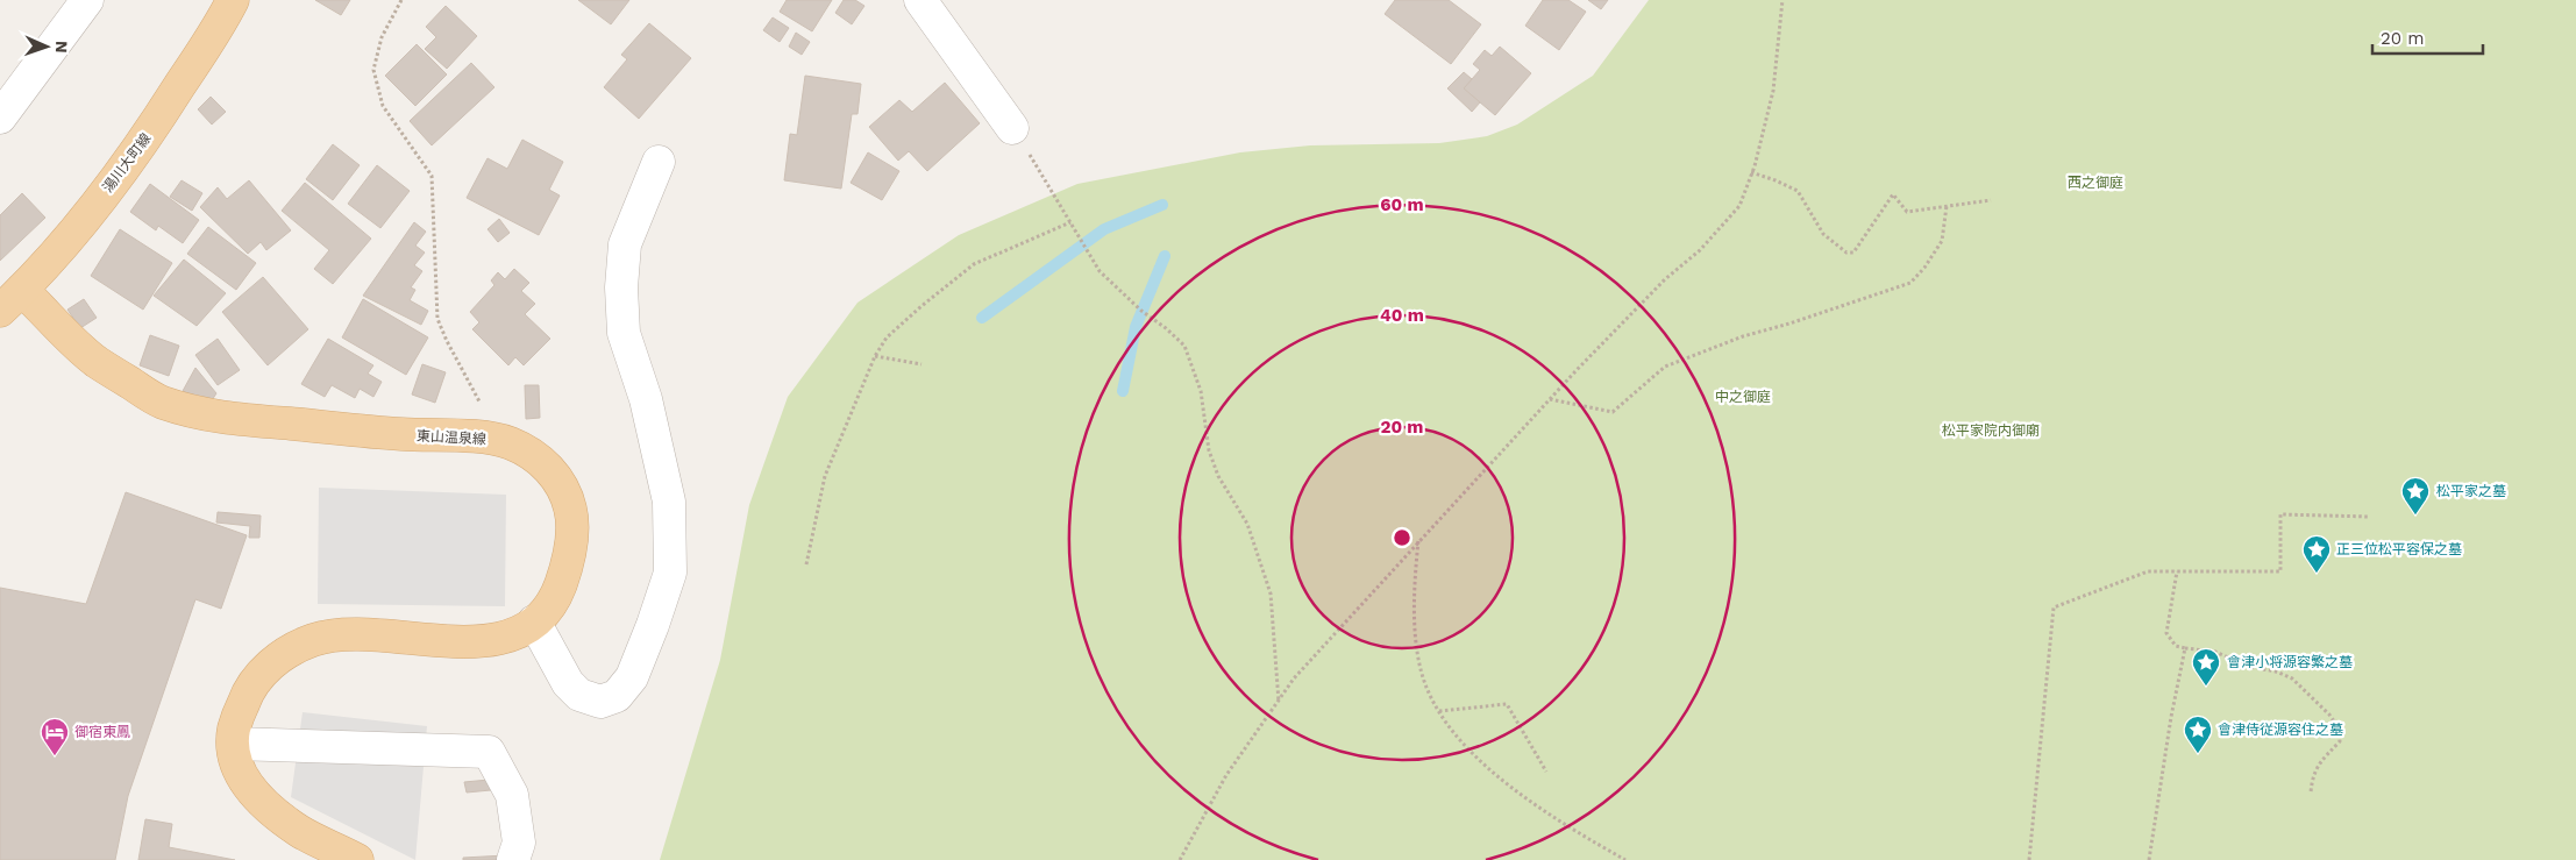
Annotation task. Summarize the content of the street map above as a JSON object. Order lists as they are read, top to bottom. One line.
{"streets":{"main road":["湯川大町線","東山温泉線"]},"crossings":[["湯川大町線","東山温泉線"]],"parks":["西之御庭","中之御庭","松平家院内御廟"],"places":{"place":["松平家之墓","正三位松平容保之墓","會津小将源容繁之墓","會津侍従源容住之墓"],"hotel":["御宿東鳳"]},"scale_bar":"20 m","north":"right","rings":["60 m","40 m","20 m"]}
